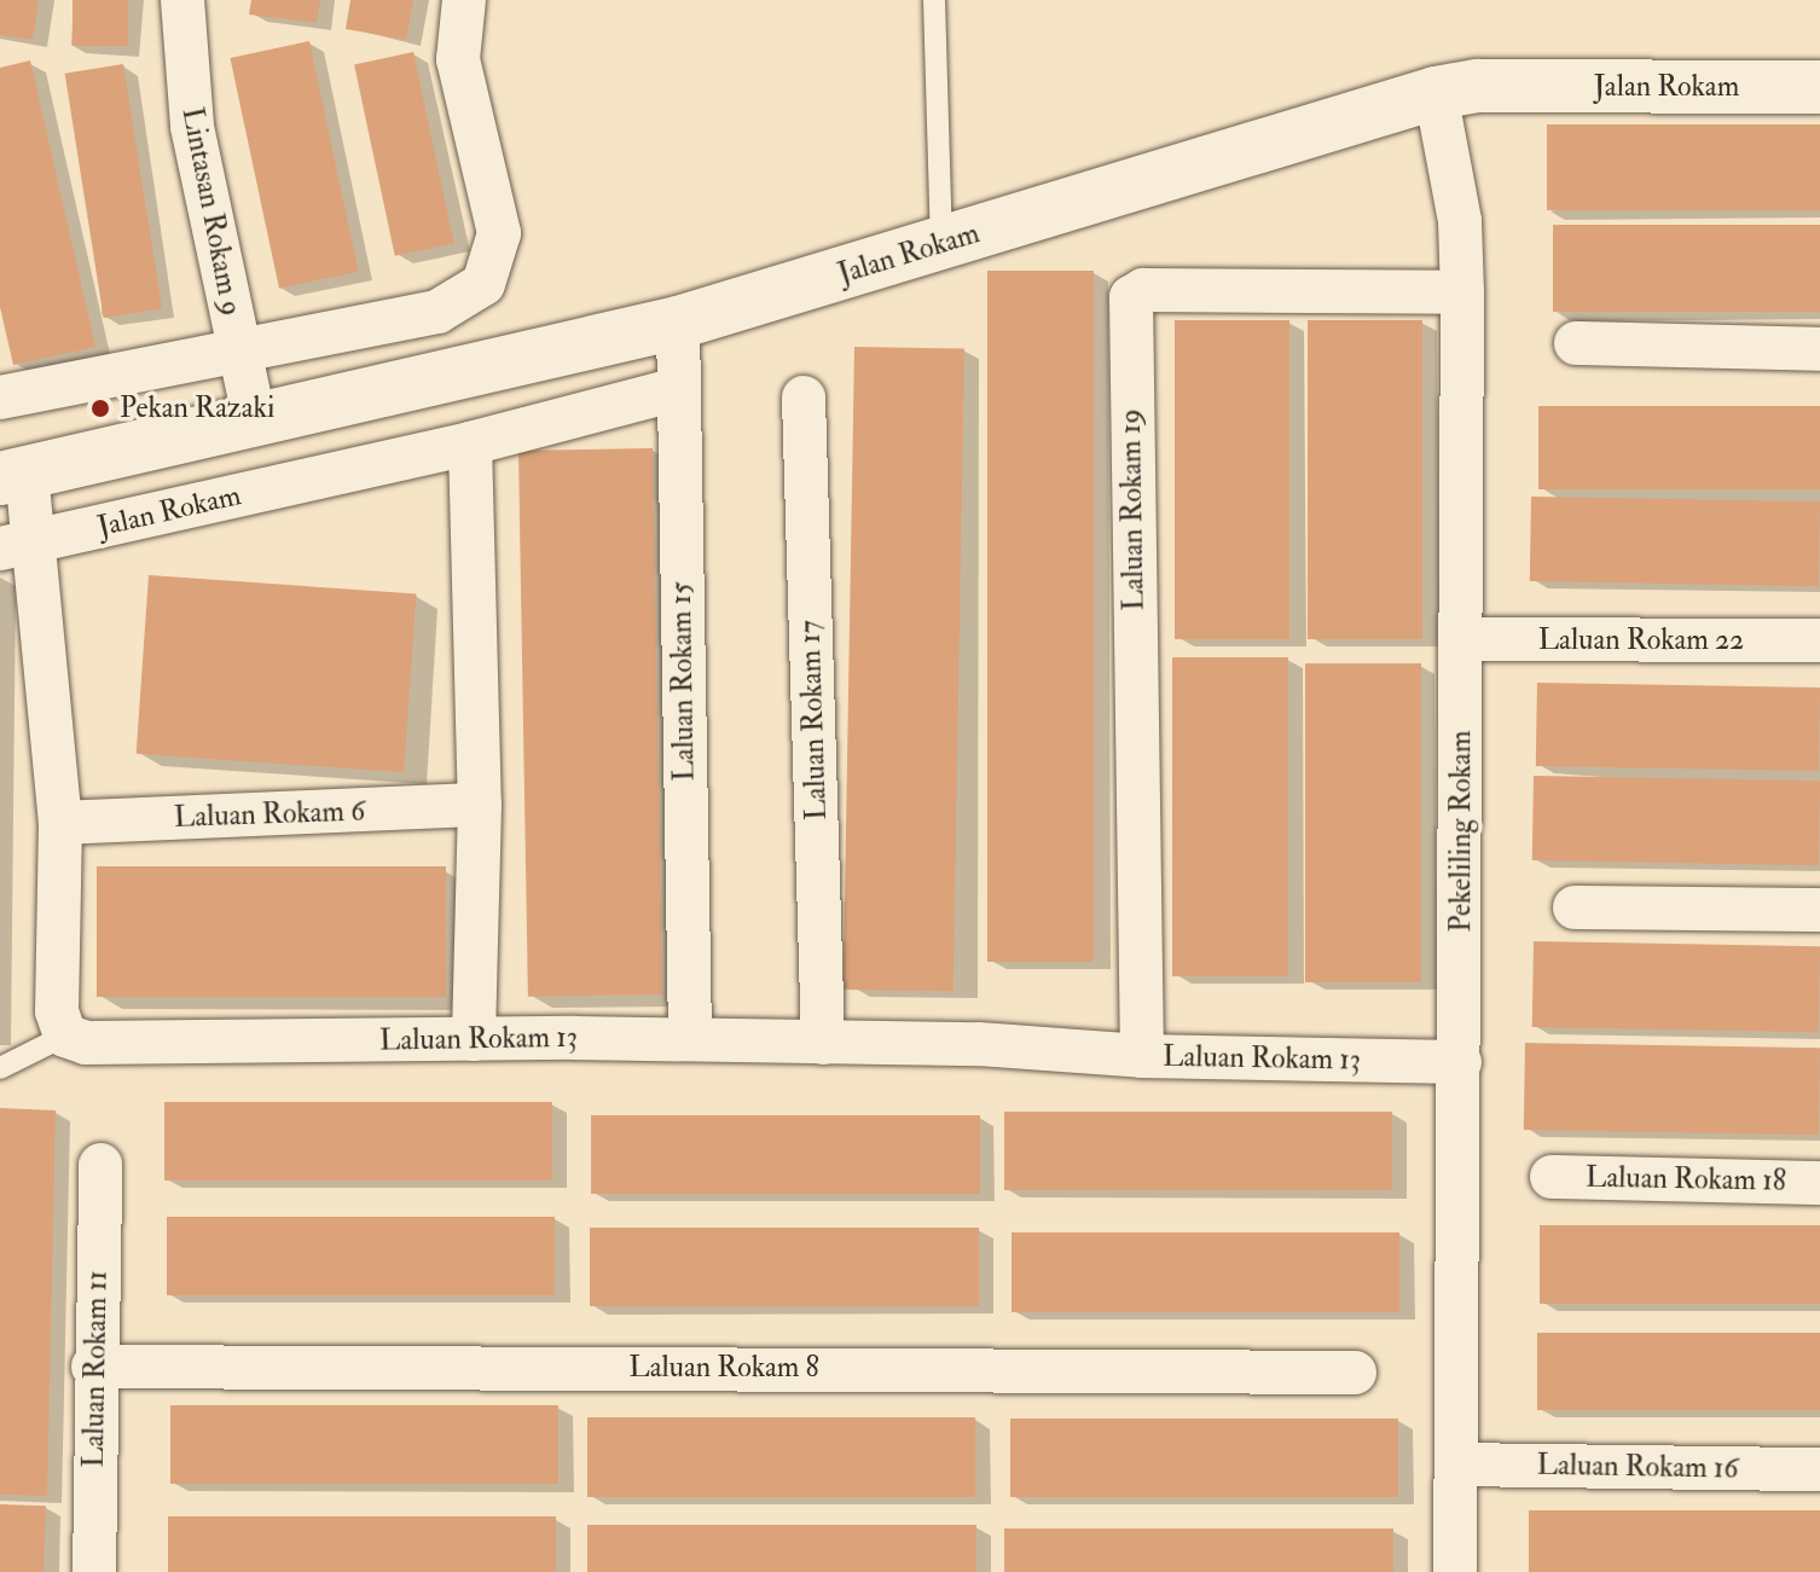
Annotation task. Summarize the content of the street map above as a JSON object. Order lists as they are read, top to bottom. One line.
{"streets":{"main road":["Jalan Rokam"],"street":["Lintasan Rokam 9","Laluan Rokam 19","Laluan Rokam 22","Laluan Rokam 15","Laluan Rokam 17","Laluan Rokam 6","Pekeliling Rokam","Laluan Rokam 13","Laluan Rokam 18","Laluan Rokam 8","Laluan Rokam 11","Laluan Rokam 16"]},"crossings":[["Jalan Rokam","Lintasan Rokam 9"],["Jalan Rokam","Laluan Rokam 15"],["Jalan Rokam","Pekeliling Rokam"],["Laluan Rokam 19","Pekeliling Rokam"],["Laluan Rokam 19","Laluan Rokam 13"],["Laluan Rokam 22","Pekeliling Rokam"],["Laluan Rokam 15","Laluan Rokam 13"],["Laluan Rokam 17","Laluan Rokam 13"],["Pekeliling Rokam","Laluan Rokam 13"],["Pekeliling Rokam","Laluan Rokam 16"],["Laluan Rokam 8","Laluan Rokam 11"]],"places":["Pekan Razaki"]}
